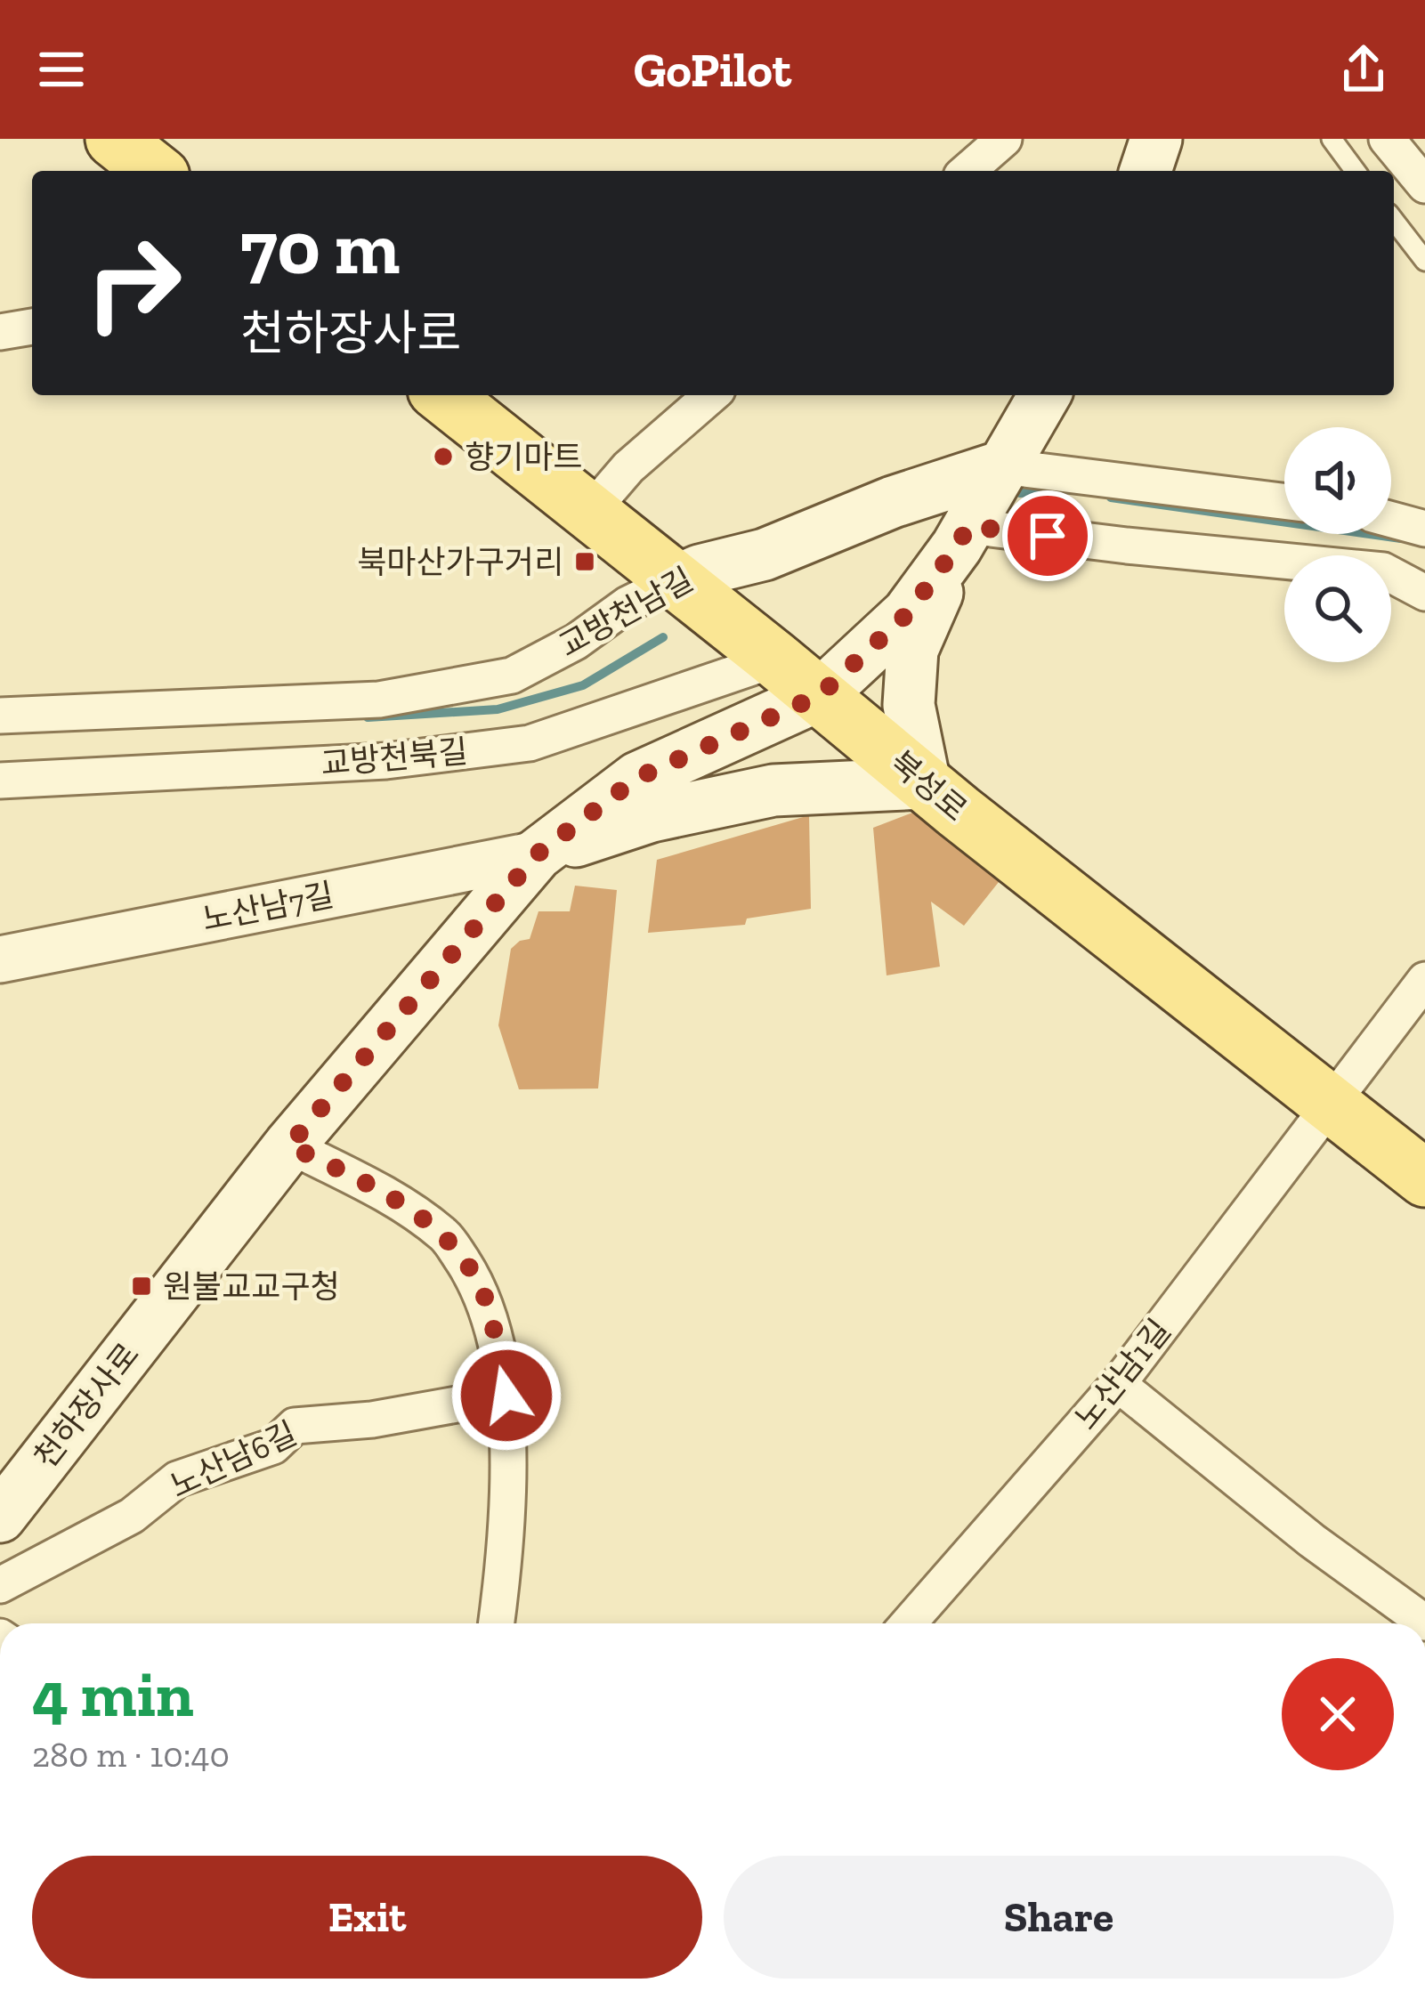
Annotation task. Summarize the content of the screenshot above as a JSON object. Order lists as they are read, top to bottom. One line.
{"streets":{"main road":["교방천남길","북성로","천하장사로"],"street":["교방천북길","노산남7길","노산남1길","노산남6길"]},"crossings":[["교방천남길","북성로"],["교방천남길","천하장사로"],["교방천북길","북성로"],["북성로","노산남1길"],["북성로","천하장사로"],["노산남7길","천하장사로"]],"places":{"other":["향기마트"],"transit":["북마산가구거리","원불교교구청"]},"page":{"header":"GoPilot","turn":["70 m","천하장사로"],"heading":["4 min","280 m · 10:40"],"buttons":["Exit","Share"]}}
